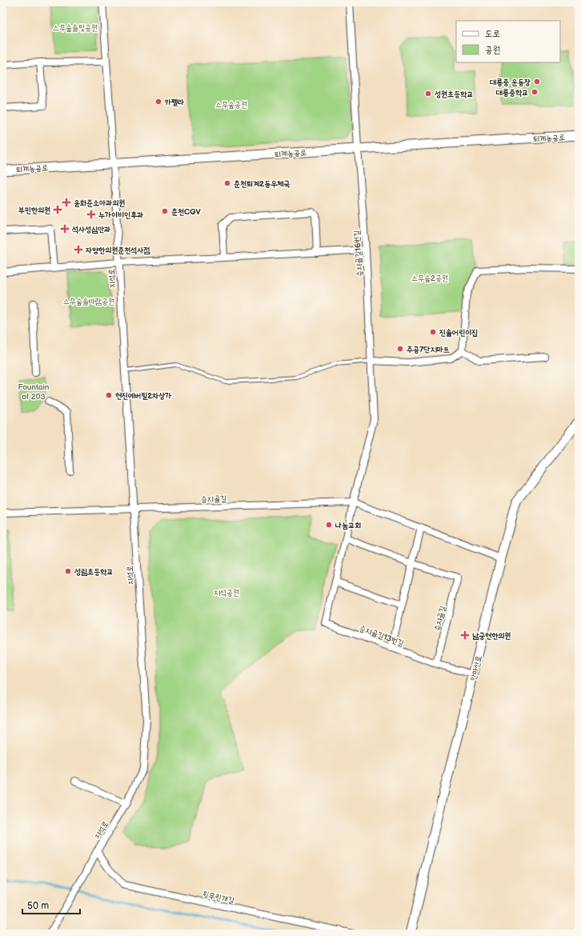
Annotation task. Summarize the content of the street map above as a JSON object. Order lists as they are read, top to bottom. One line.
{"streets":{"street":["퇴계농공로","승지골길16번길","지석로","승지골길","승지골길13번길","안마산로","윗무린개길"]},"crossings":[["퇴계농공로","승지골길16번길"],["퇴계농공로","지석로"],["승지골길16번길","지석로"],["승지골길16번길","승지골길"],["승지골길16번길","승지골길13번길"],["지석로","승지골길"],["지석로","윗무린개길"],["승지골길","승지골길13번길"],["승지골길","안마산로"],["승지골길13번길","안마산로"]],"parks":["스무숲솔빛공원","스무숲공원","스무숲2공원","스무숲솔바람공원","Fountain of 203","지석공원"],"places":{"other":["대룡중 운동장","대룡중학교","성원초등학교","카펠라","춘천퇴계2동우체국","춘천CGV","진솔어린이집","주공7단지마트","현진에버빌2차상가","나눔교회","성림초등학교"],"health":["윤화준소아과의원","부민한의원","누가이비인후과","석사성심안과","자향한의원춘천석사점","남궁현한의원"]},"legend":["도로","공원"],"scale_bar":"50 m"}
